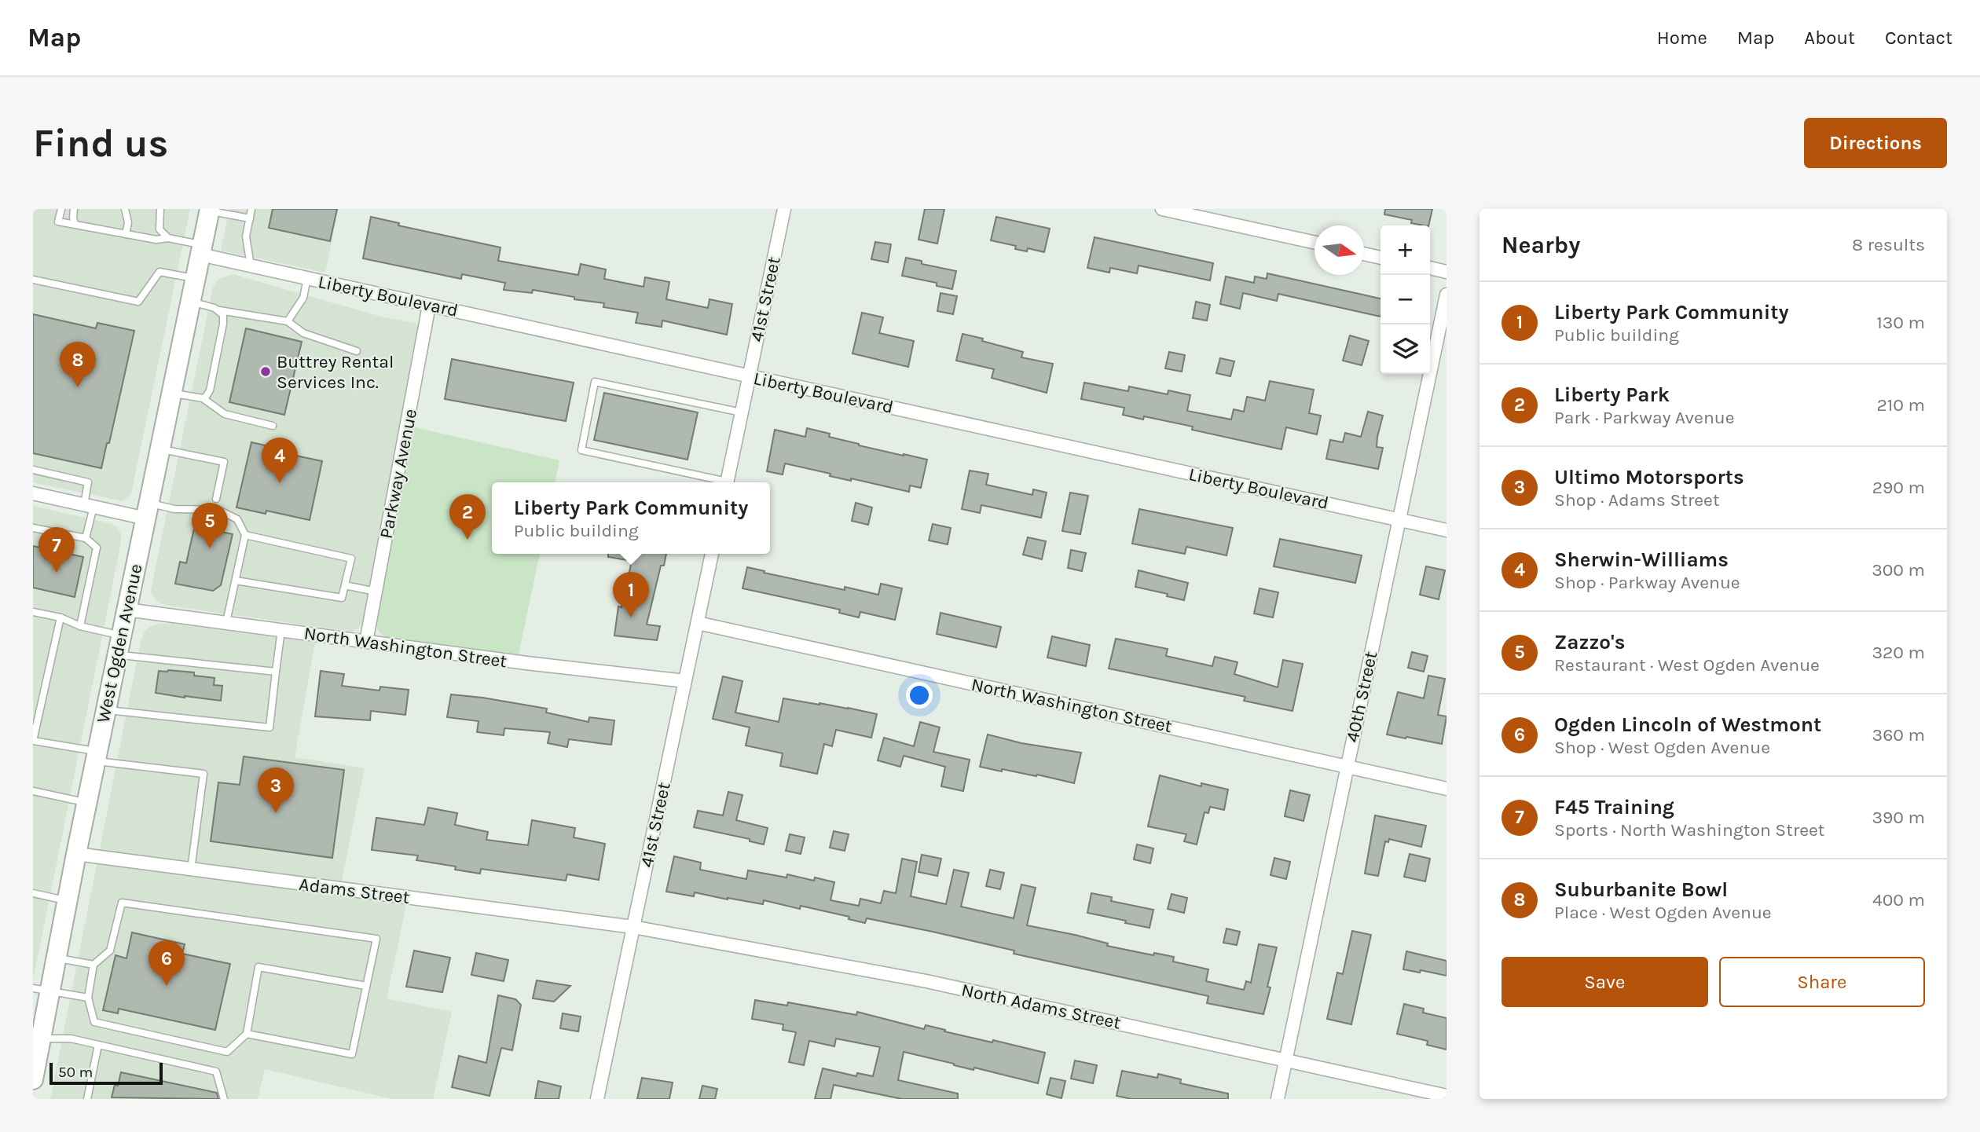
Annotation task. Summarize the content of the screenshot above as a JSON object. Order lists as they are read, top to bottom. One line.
{"streets":{"main road":["West Ogden Avenue"],"street":["Liberty Boulevard","41st Street","Parkway Avenue","North Washington Street","40th Street","Adams Street","North Adams Street"]},"crossings":[["Liberty Boulevard","41st Street"],["Liberty Boulevard","Parkway Avenue"],["Liberty Boulevard","West Ogden Avenue"],["Liberty Boulevard","40th Street"],["41st Street","North Washington Street"],["41st Street","Adams Street"],["41st Street","North Adams Street"],["Parkway Avenue","North Washington Street"],["West Ogden Avenue","North Washington Street"],["West Ogden Avenue","Adams Street"],["North Washington Street","40th Street"],["40th Street","North Adams Street"],["Adams Street","North Adams Street"]],"places":["Buttrey Rental Services Inc."],"scale_bar":"50 m","north":"right","page":{"header":"Map","nav":["Home","Map","About","Contact"],"buttons":["Directions",["Save","Share"]],"title":"Find us","heading":["Nearby","8 results"],"map_buttons":["+","−"],"list":[{"mark":"1","name":"Liberty Park Community","note":"Public building","value":"130 m"},{"mark":"2","name":"Liberty Park","note":"Park · Parkway Avenue","value":"210 m"},{"mark":"3","name":"Ultimo Motorsports","note":"Shop · Adams Street","value":"290 m"},{"mark":"4","name":"Sherwin-Williams","note":"Shop · Parkway Avenue","value":"300 m"},{"mark":"5","name":"Zazzo's","note":"Restaurant · West Ogden Avenue","value":"320 m"},{"mark":"6","name":"Ogden Lincoln of Westmont","note":"Shop · West Ogden Avenue","value":"360 m"},{"mark":"7","name":"F45 Training","note":"Sports · North Washington Street","value":"390 m"},{"mark":"8","name":"Suburbanite Bowl","note":"Place · West Ogden Avenue","value":"400 m"}],"pins":["8","4","2","5","7","1","3","6"],"popup":["Liberty Park Community","Public building"],"scale":"50 m"}}
